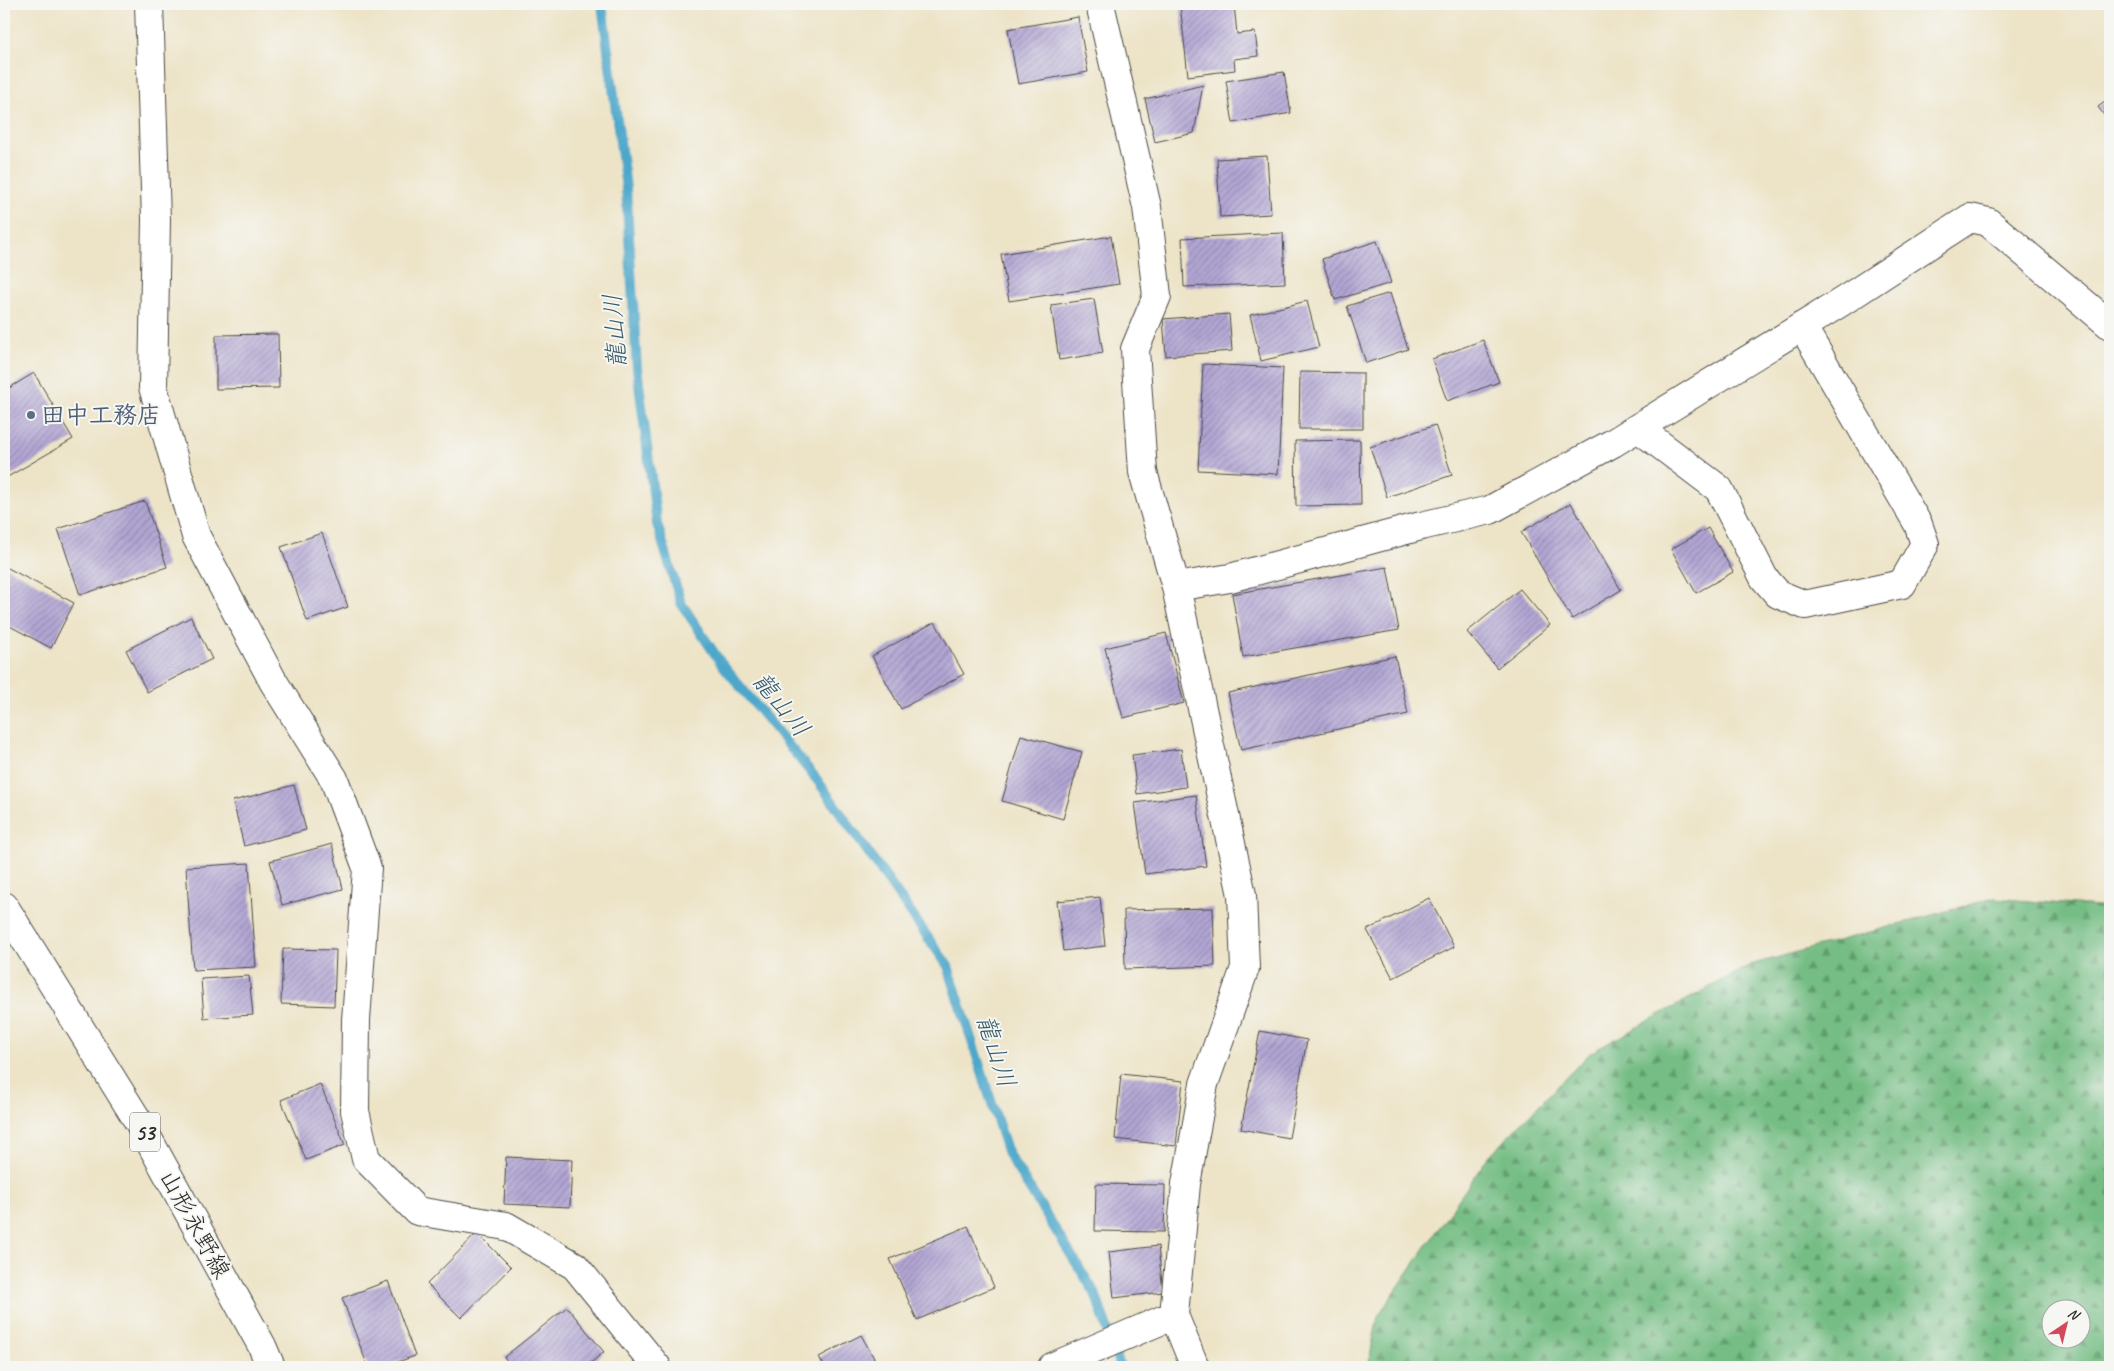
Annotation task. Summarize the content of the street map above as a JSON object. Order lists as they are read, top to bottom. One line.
{"streets":{"main road":["53","山形永野線"]},"water":["龍山川"],"places":["田中工務店"],"north":"top right"}
